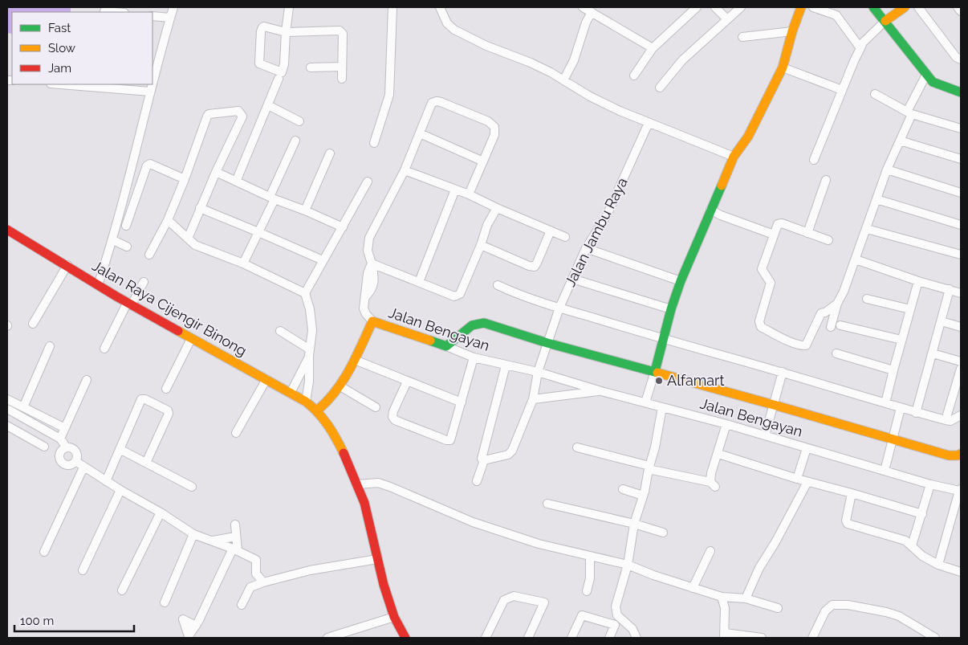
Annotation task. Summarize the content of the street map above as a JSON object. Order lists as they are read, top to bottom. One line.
{"streets":{"street":["Jalan Jambu Raya","Jalan Raya Cijengir Binong","Jalan Bengayan"]},"crossings":[["Jalan Jambu Raya","Jalan Bengayan"]],"places":["Alfamart"],"legend":["Fast","Slow","Jam"],"scale_bar":"100 m"}
